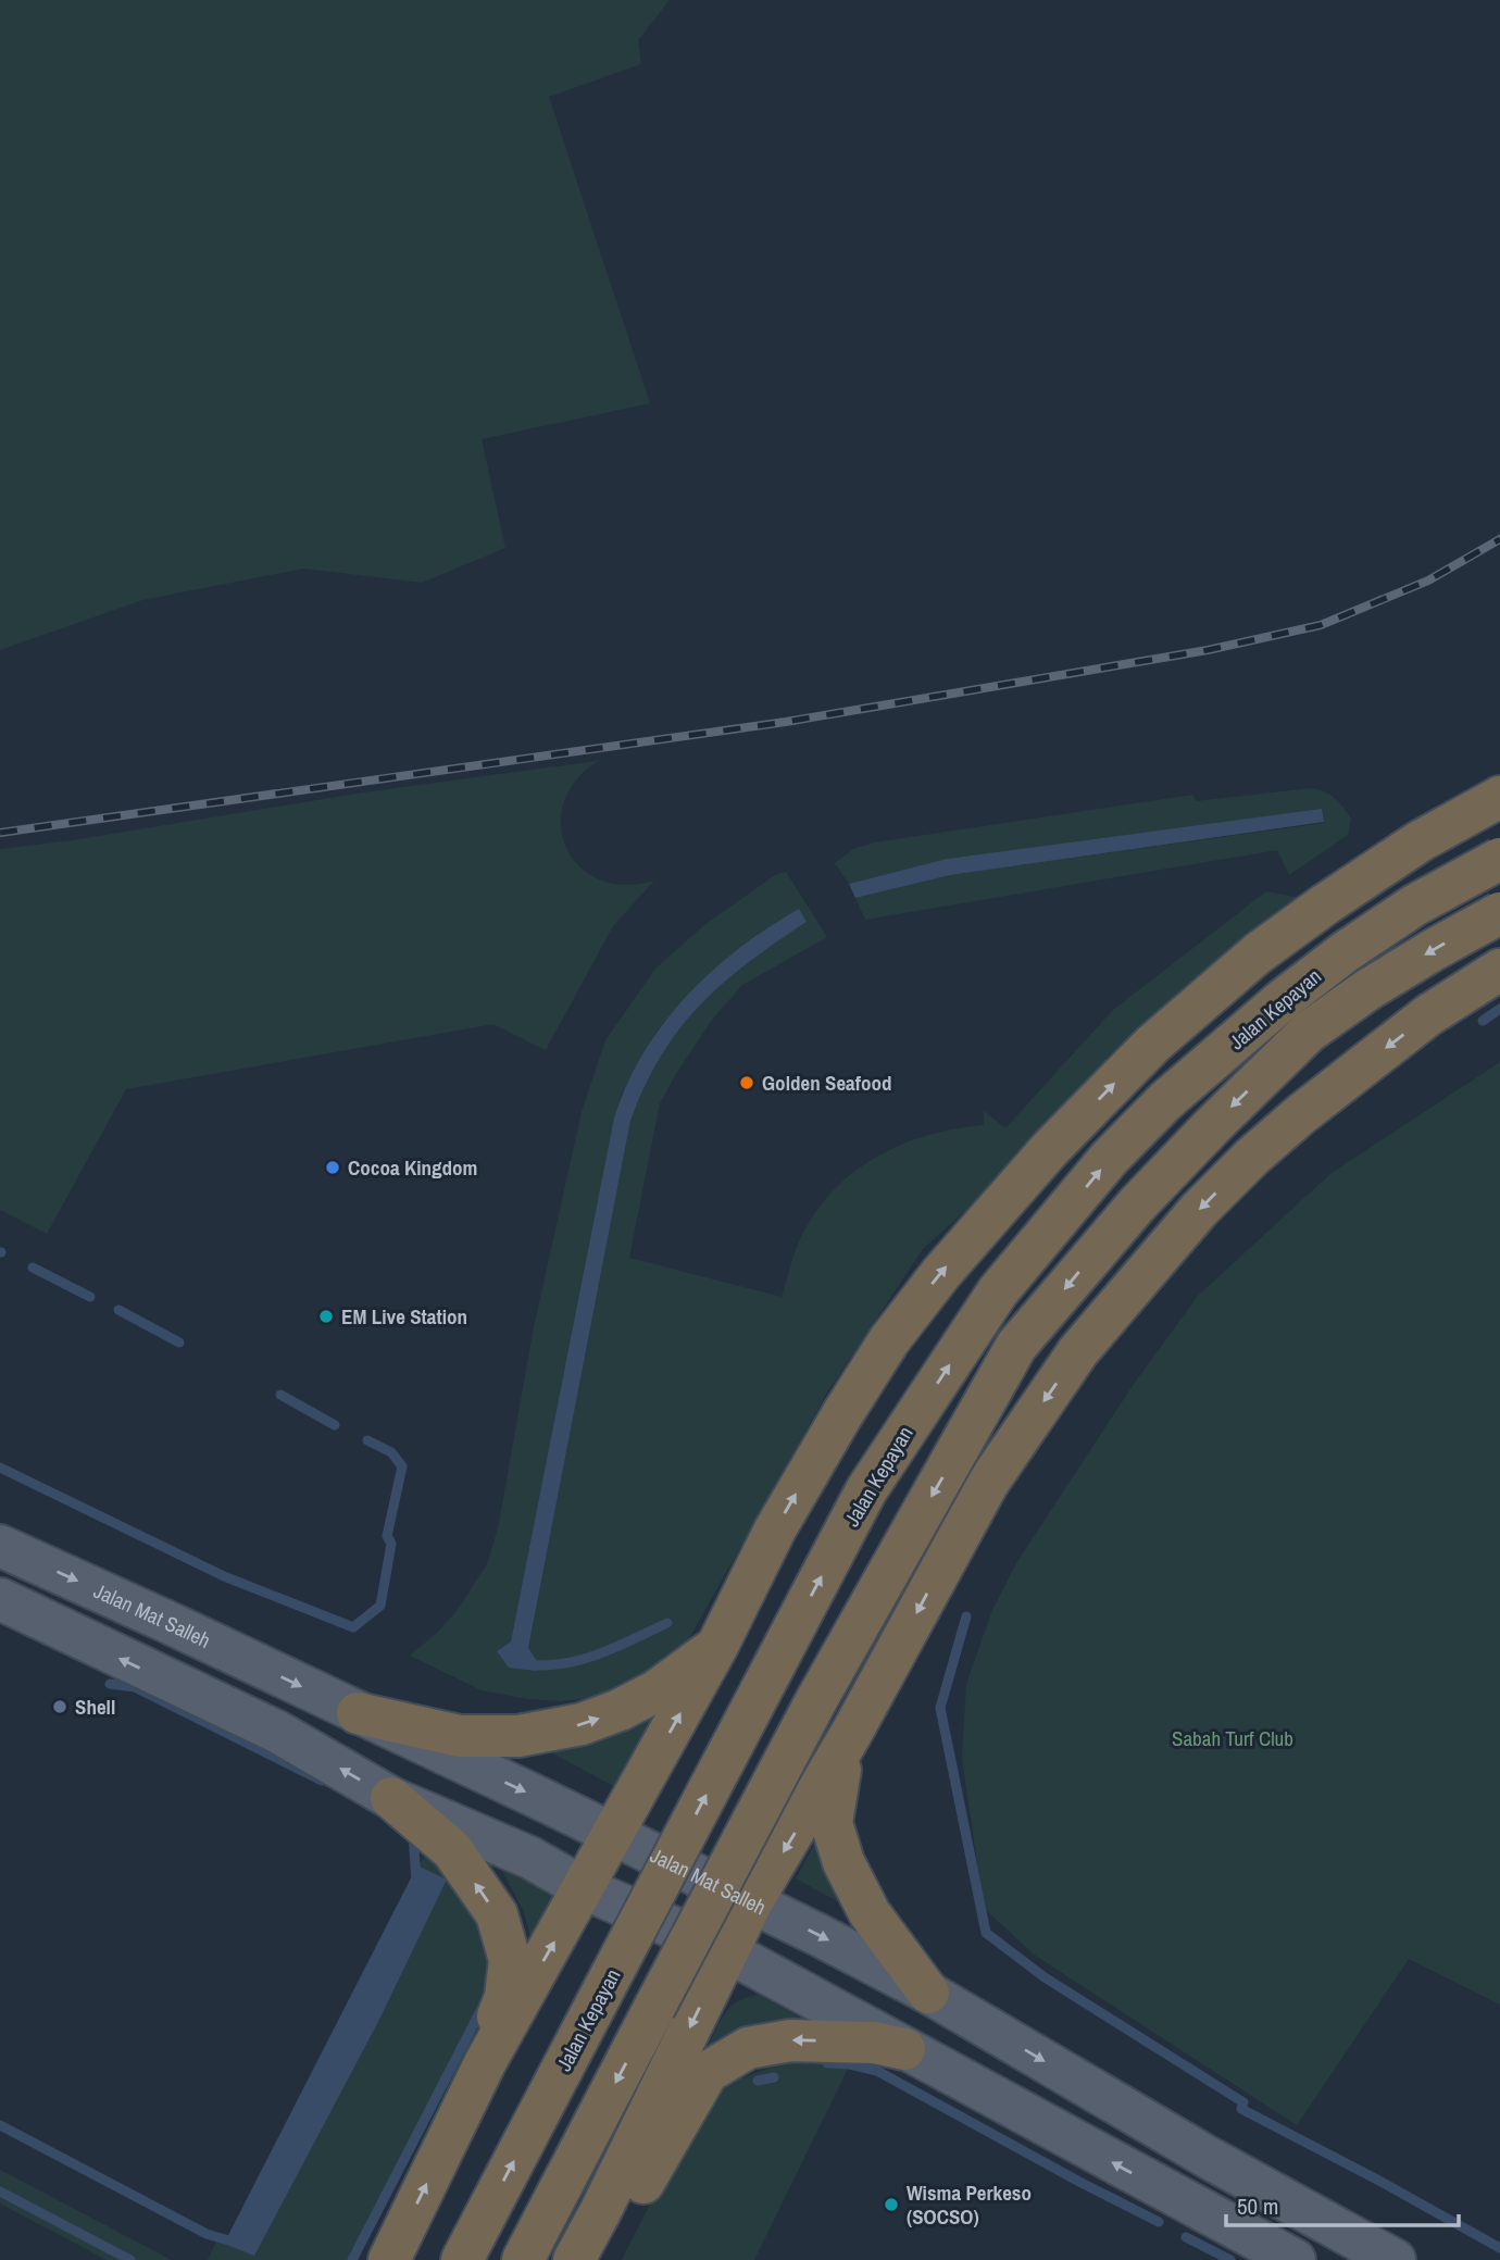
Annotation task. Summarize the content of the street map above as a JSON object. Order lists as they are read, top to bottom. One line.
{"streets":{"highway":["Jalan Kepayan"],"main road":["Jalan Mat Salleh"]},"parks":["Sabah Turf Club"],"places":["Golden Seafood","Cocoa Kingdom","EM Live Station","Shell","Wisma Perkeso (SOCSO)"],"scale_bar":"50 m"}
